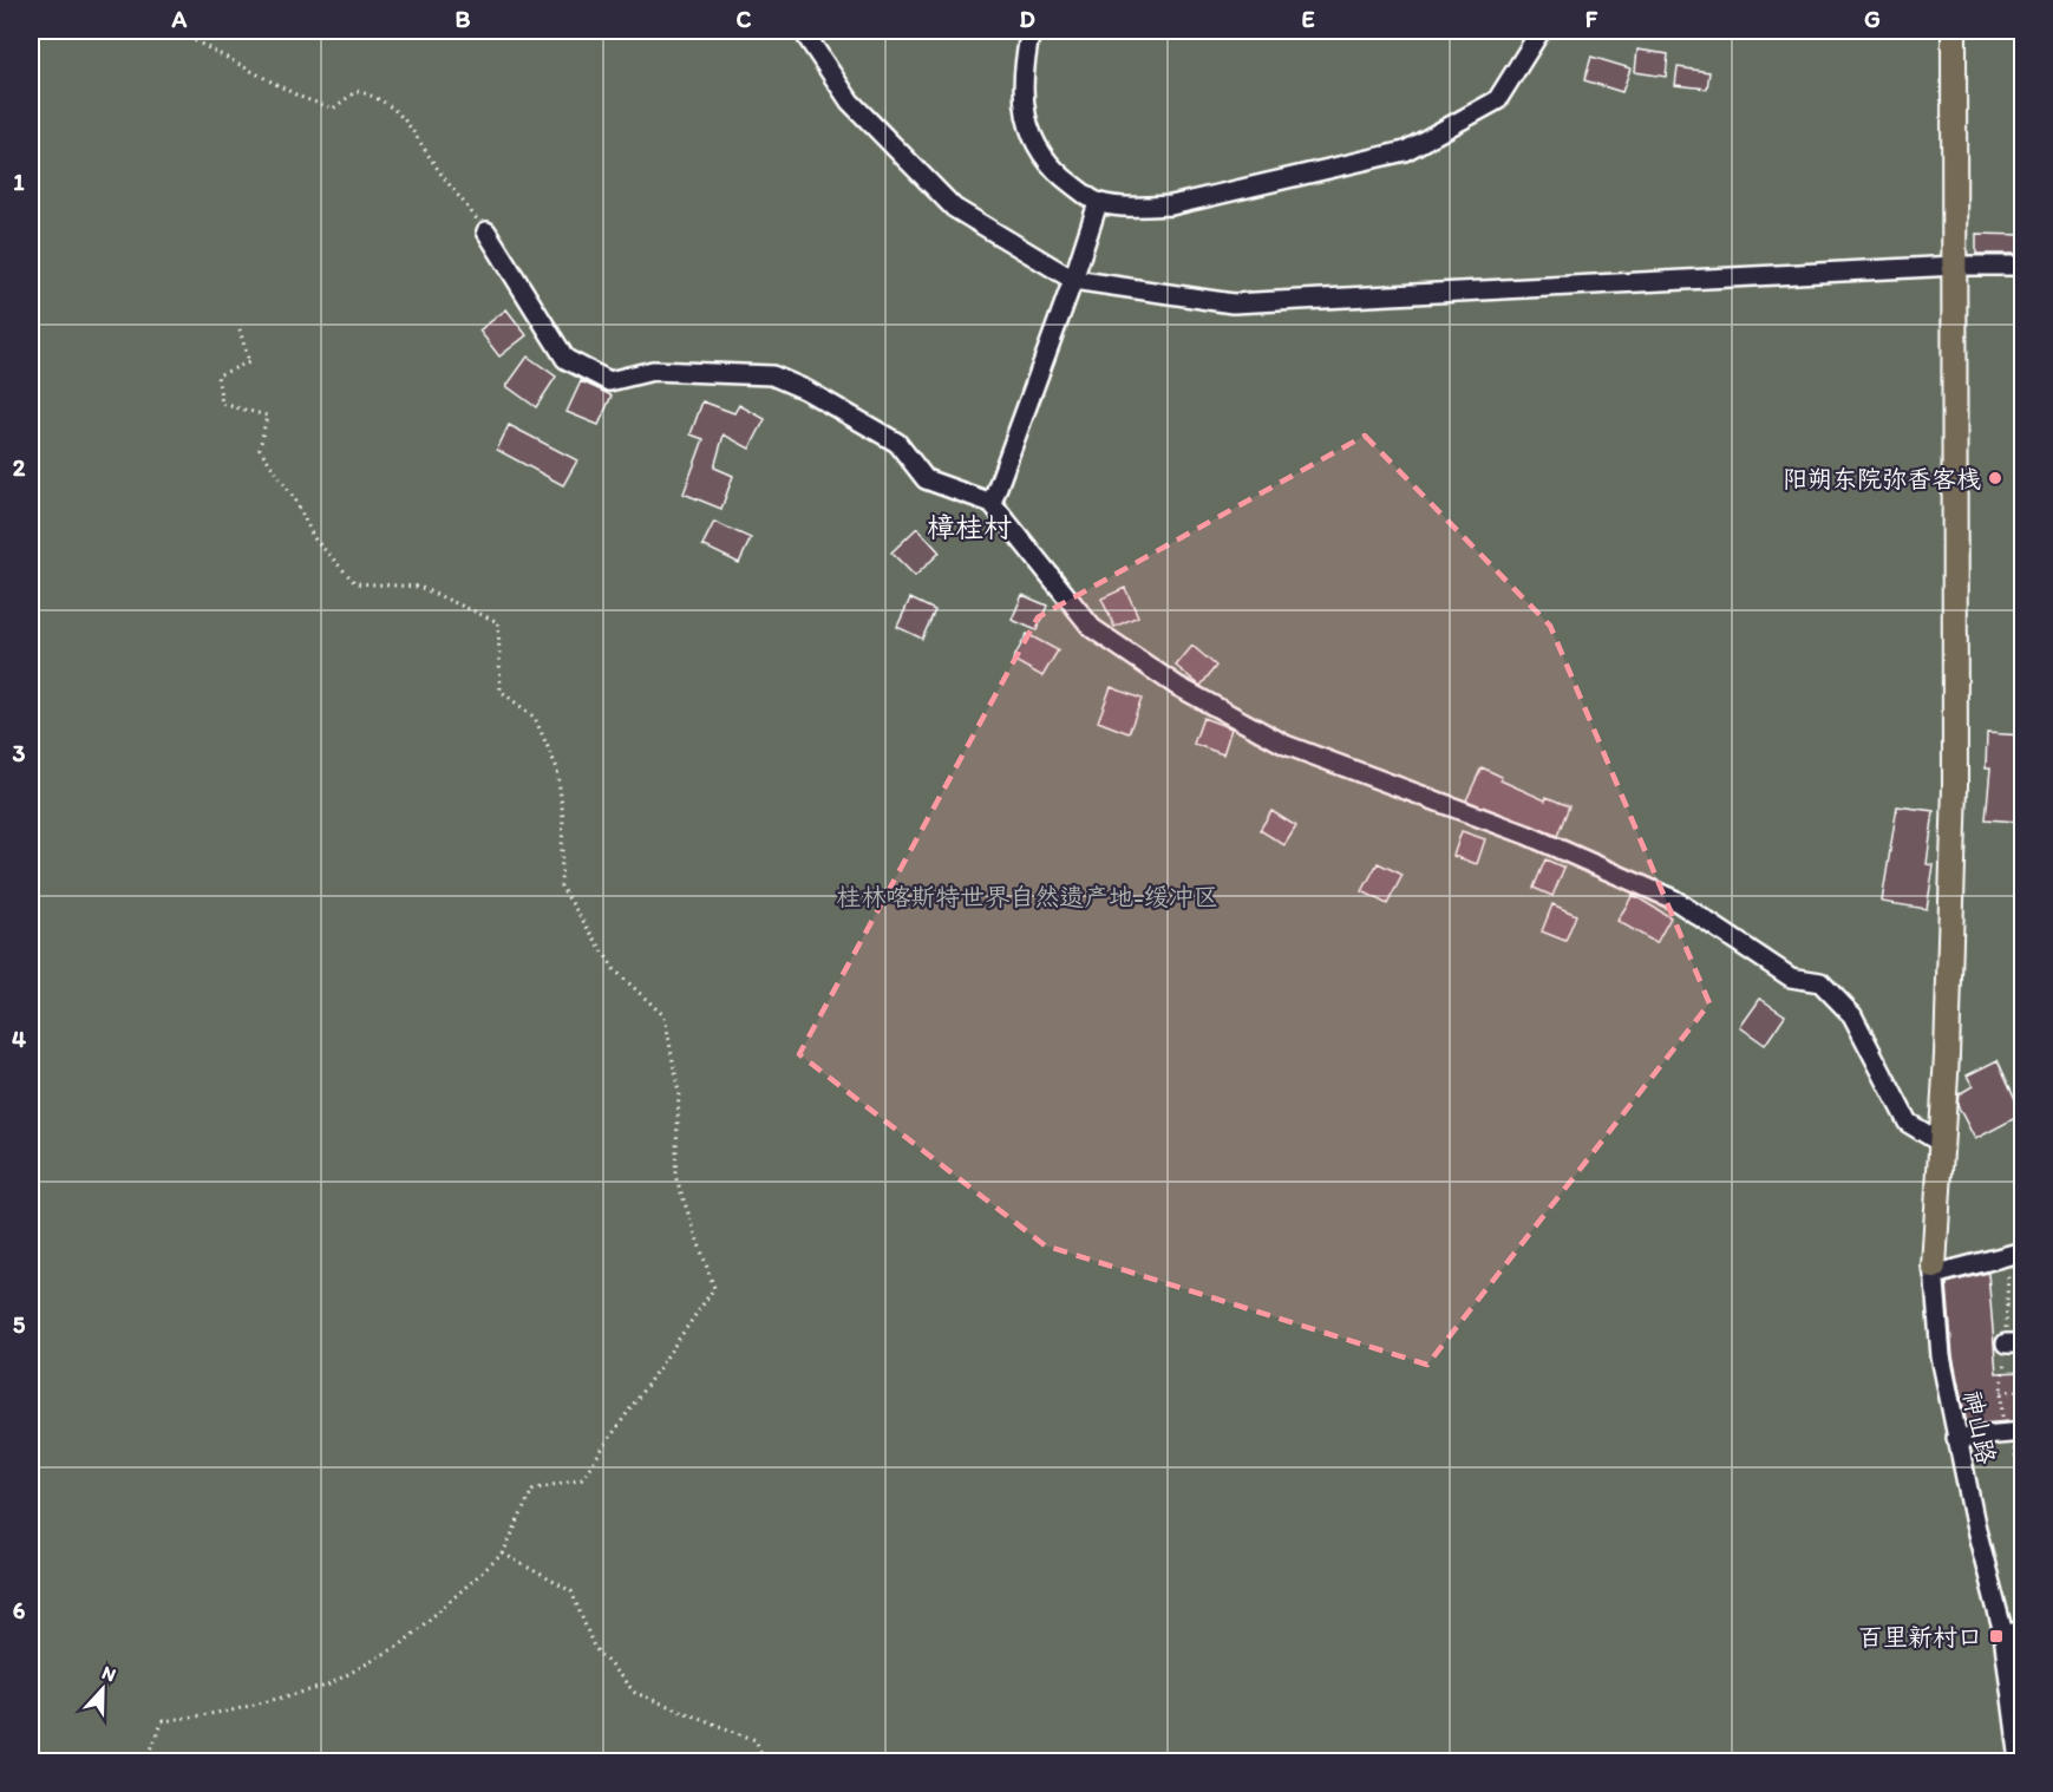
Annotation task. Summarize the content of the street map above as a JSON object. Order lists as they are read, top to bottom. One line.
{"streets":{"street":["神山路"]},"districts":["樟桂村"],"parks":["桂林喀斯特世界自然遗产地-缓冲区"],"places":{"other":["阳朔东院弥香客栈"],"transit":["百里新村口"]},"north":"top","grid":{"columns":["A","B","C","D","E","F","G"],"rows":["1","2","3","4","5","6"]}}
